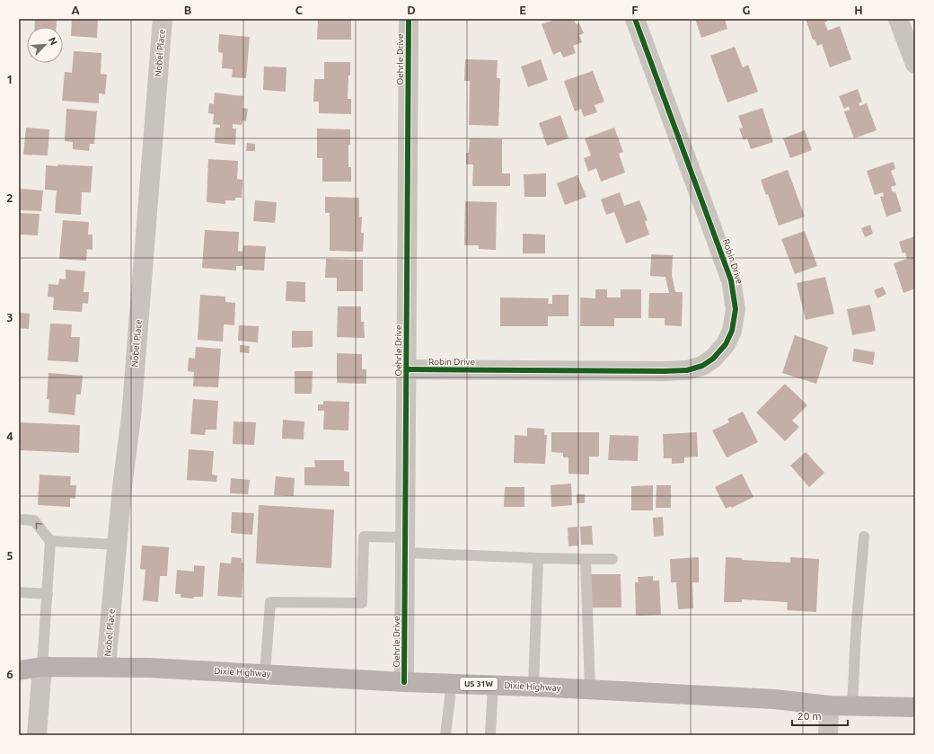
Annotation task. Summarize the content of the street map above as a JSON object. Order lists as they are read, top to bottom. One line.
{"streets":{"main road":["Dixie Highway","US 31W"],"street":["Nobel Place","Oehrle Drive","Robin Drive"]},"crossings":[["Nobel Place","Dixie Highway"],["Oehrle Drive","Robin Drive"],["Oehrle Drive","Dixie Highway"]],"scale_bar":"20 m","north":"top right","grid":{"columns":["A","B","C","D","E","F","G","H"],"rows":["1","2","3","4","5","6"]}}
